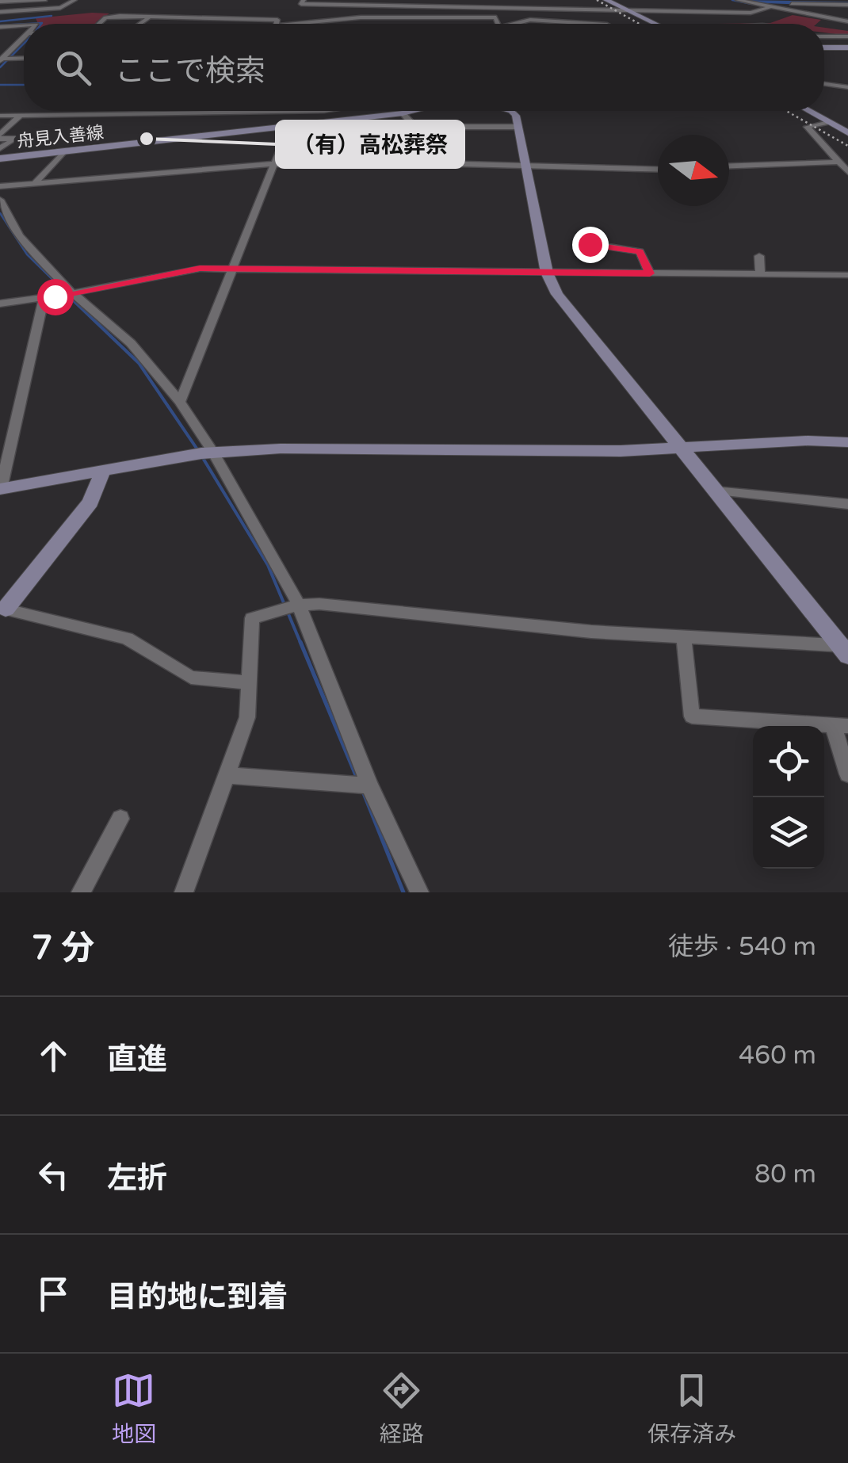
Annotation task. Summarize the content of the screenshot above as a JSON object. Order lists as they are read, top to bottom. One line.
{"streets":{"street":["舟見入善線"]},"places":["（有）高松葬祭"],"north":"right","page":{"search":"ここで検索","heading":["7 分","徒歩 · 540 m"],"list":[["直進","460 m"],["左折","80 m"],"目的地に到着"],"nav":["地図","経路","保存済み"]}}
